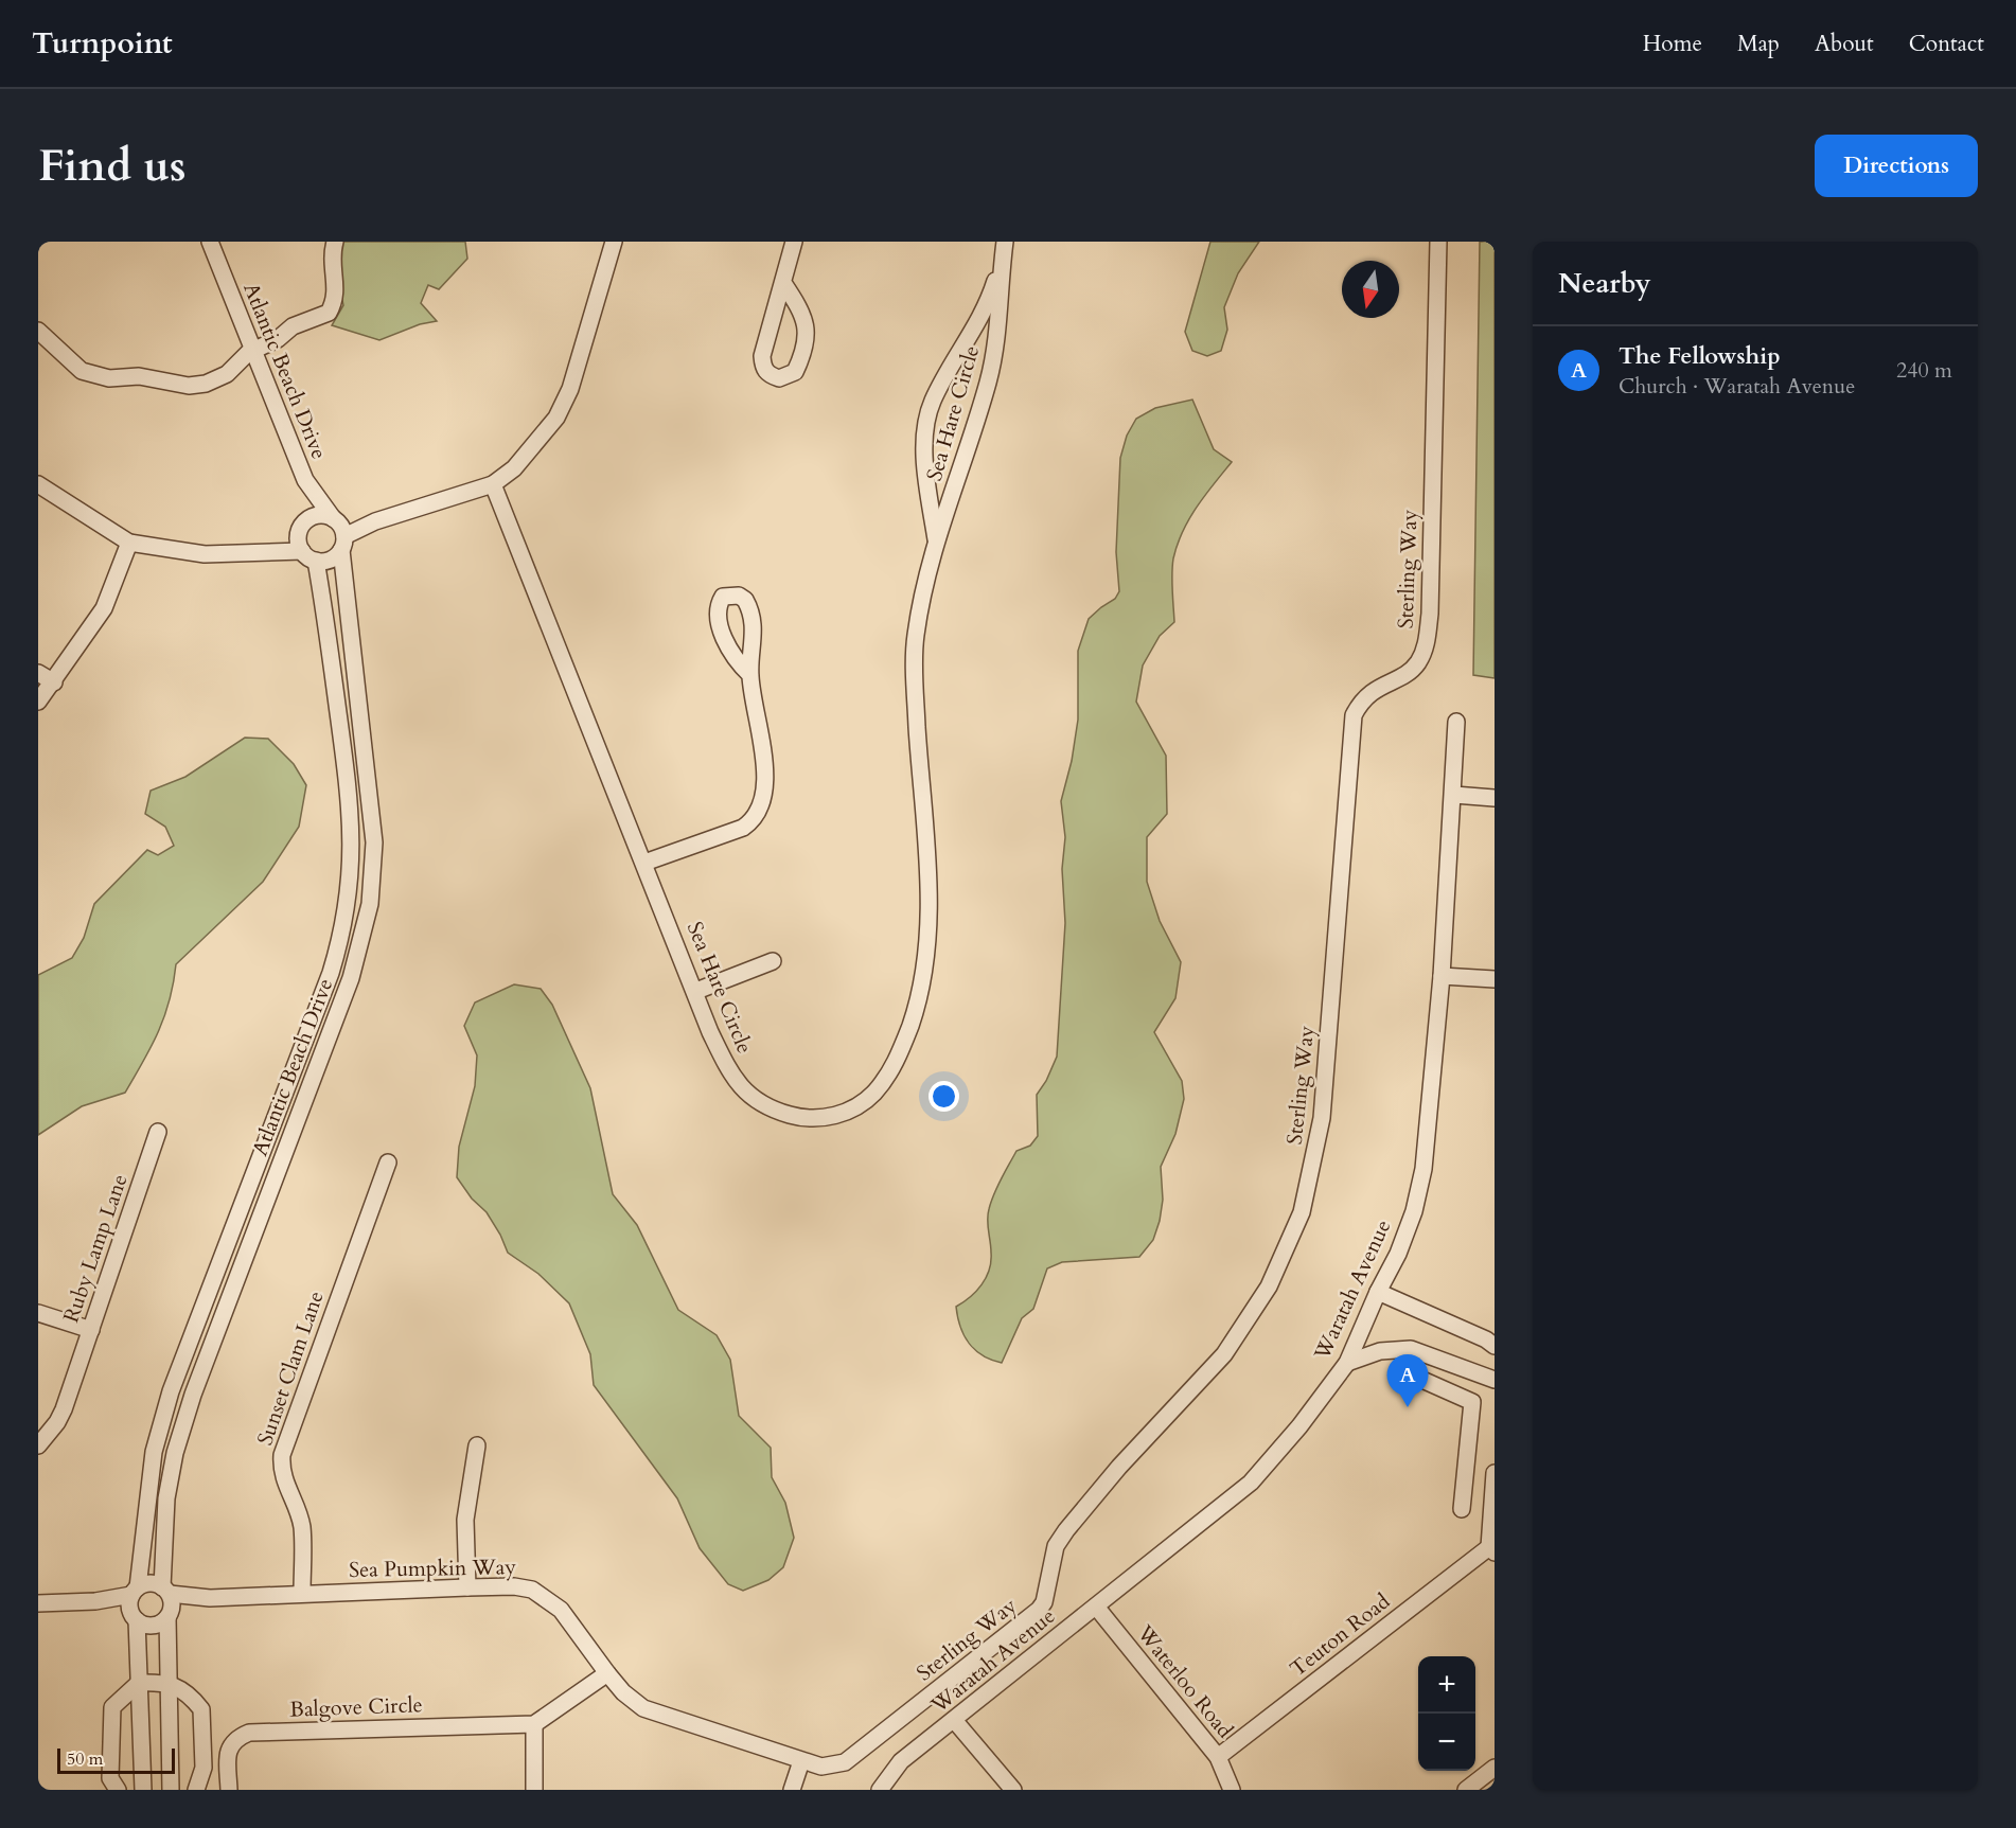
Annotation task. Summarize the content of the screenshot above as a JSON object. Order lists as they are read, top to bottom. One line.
{"streets":{"street":["Atlantic Beach Drive","Sea Hare Circle","Sterling Way","Ruby Lamp Lane","Waratah Avenue","Sunset Clam Lane","Sea Pumpkin Way","Teuton Road","Waterloo Road","Balgove Circle"]},"crossings":[["Atlantic Beach Drive","Sea Pumpkin Way"],["Sterling Way","Sea Pumpkin Way"],["Waratah Avenue","Waterloo Road"],["Sunset Clam Lane","Sea Pumpkin Way"],["Teuton Road","Waterloo Road"]],"scale_bar":"50 m","north":"bottom","page":{"header":"Turnpoint","nav":["Home","Map","About","Contact"],"buttons":"Directions","title":"Find us","heading":"Nearby","list":[{"mark":"A","name":"The Fellowship","note":"Church · Waratah Avenue","value":"240 m"}],"pins":"A","map_buttons":["+","−"],"scale":"50 m"}}
